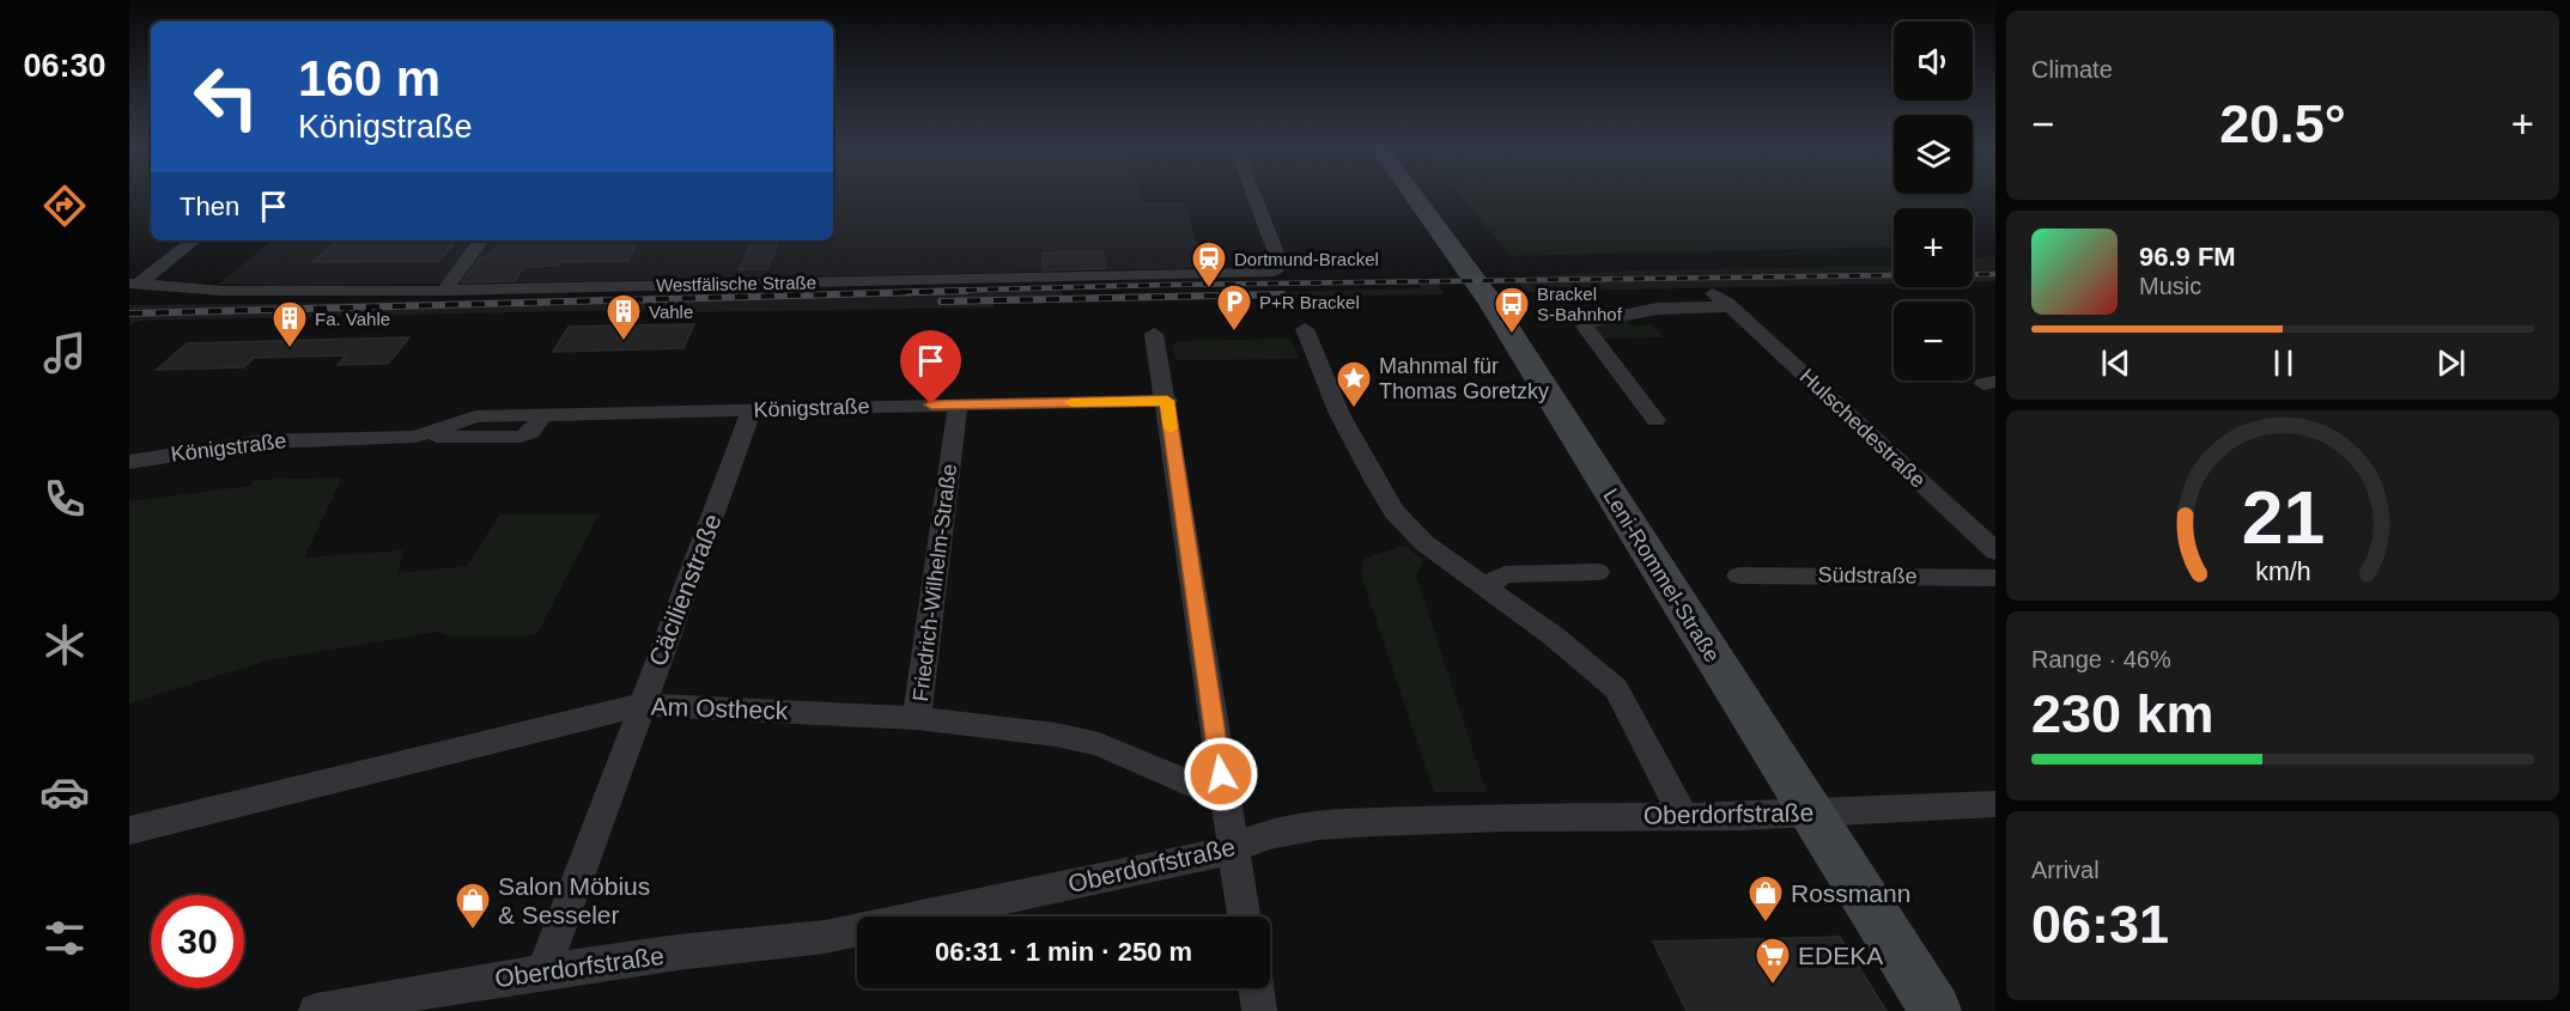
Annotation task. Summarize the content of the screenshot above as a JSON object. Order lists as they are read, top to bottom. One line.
{"streets":{"main road":["Leni-Rommel-Straße"],"street":["Westfälische Straße","Königstraße","Hulschedestraße","Südstraße","Friedrich-Wilhelm-Straße","Cäcilienstraße","Am Ostheck","Oberdorfstraße"]},"crossings":[["Königstraße","Friedrich-Wilhelm-Straße"],["Königstraße","Cäcilienstraße"],["Leni-Rommel-Straße","Oberdorfstraße"],["Friedrich-Wilhelm-Straße","Am Ostheck"],["Cäcilienstraße","Am Ostheck"],["Cäcilienstraße","Oberdorfstraße"]],"places":{"station":["Dortmund-Brackel"],"parking":["P+R Brackel"],"bus stop":["Brackel S-Bahnhof"],"building":["Vahle","Fa. Vahle"],"place":["Mahnmal für Thomas Goretzky"],"shop":["Rossmann","Salon Möbius & Sesseler"],"supermarket":["EDEKA"]},"page":{"tabs":"06:30","tile":["Climate",["Range · 46%","230 km"],["Arrival","06:31"]],"map_buttons":["+","−"],"turn":["160 m","Königstraße"],"heat":["−","20.5°","+"],"then":"Then","song":["96.9 FM","Music"],"limit":"30","trip":"06:31 · 1 min · 250 m","gauge":["21","km/h"]}}
